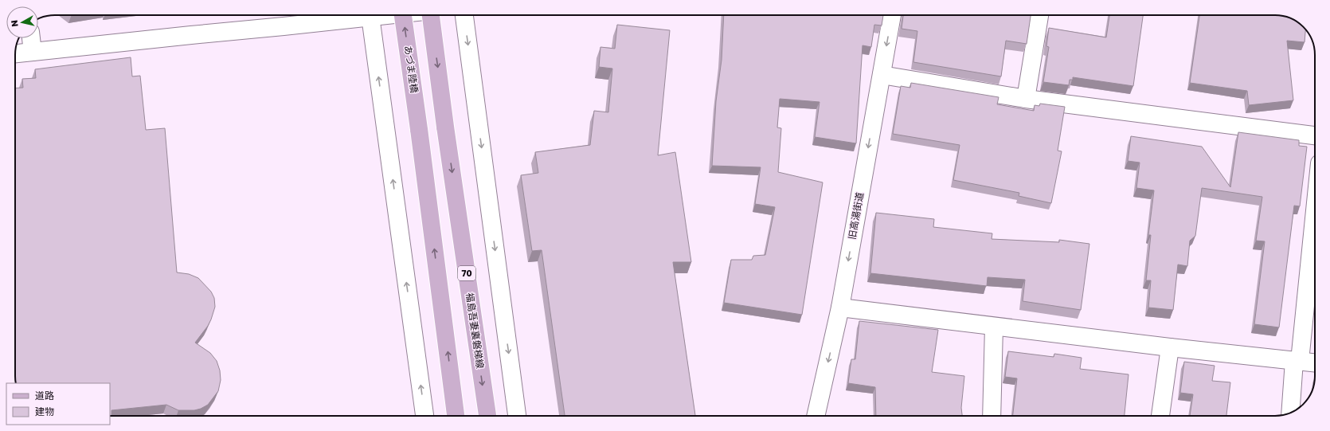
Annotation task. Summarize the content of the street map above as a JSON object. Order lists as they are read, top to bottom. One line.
{"streets":{"main road":["あづま陸橋","70","福島吾妻裏磐梯線"],"street":["旧高湯街道"]},"one_way":["あづま陸橋","旧高湯街道","福島吾妻裏磐梯線"],"legend":["道路","建物"],"north":"left"}
